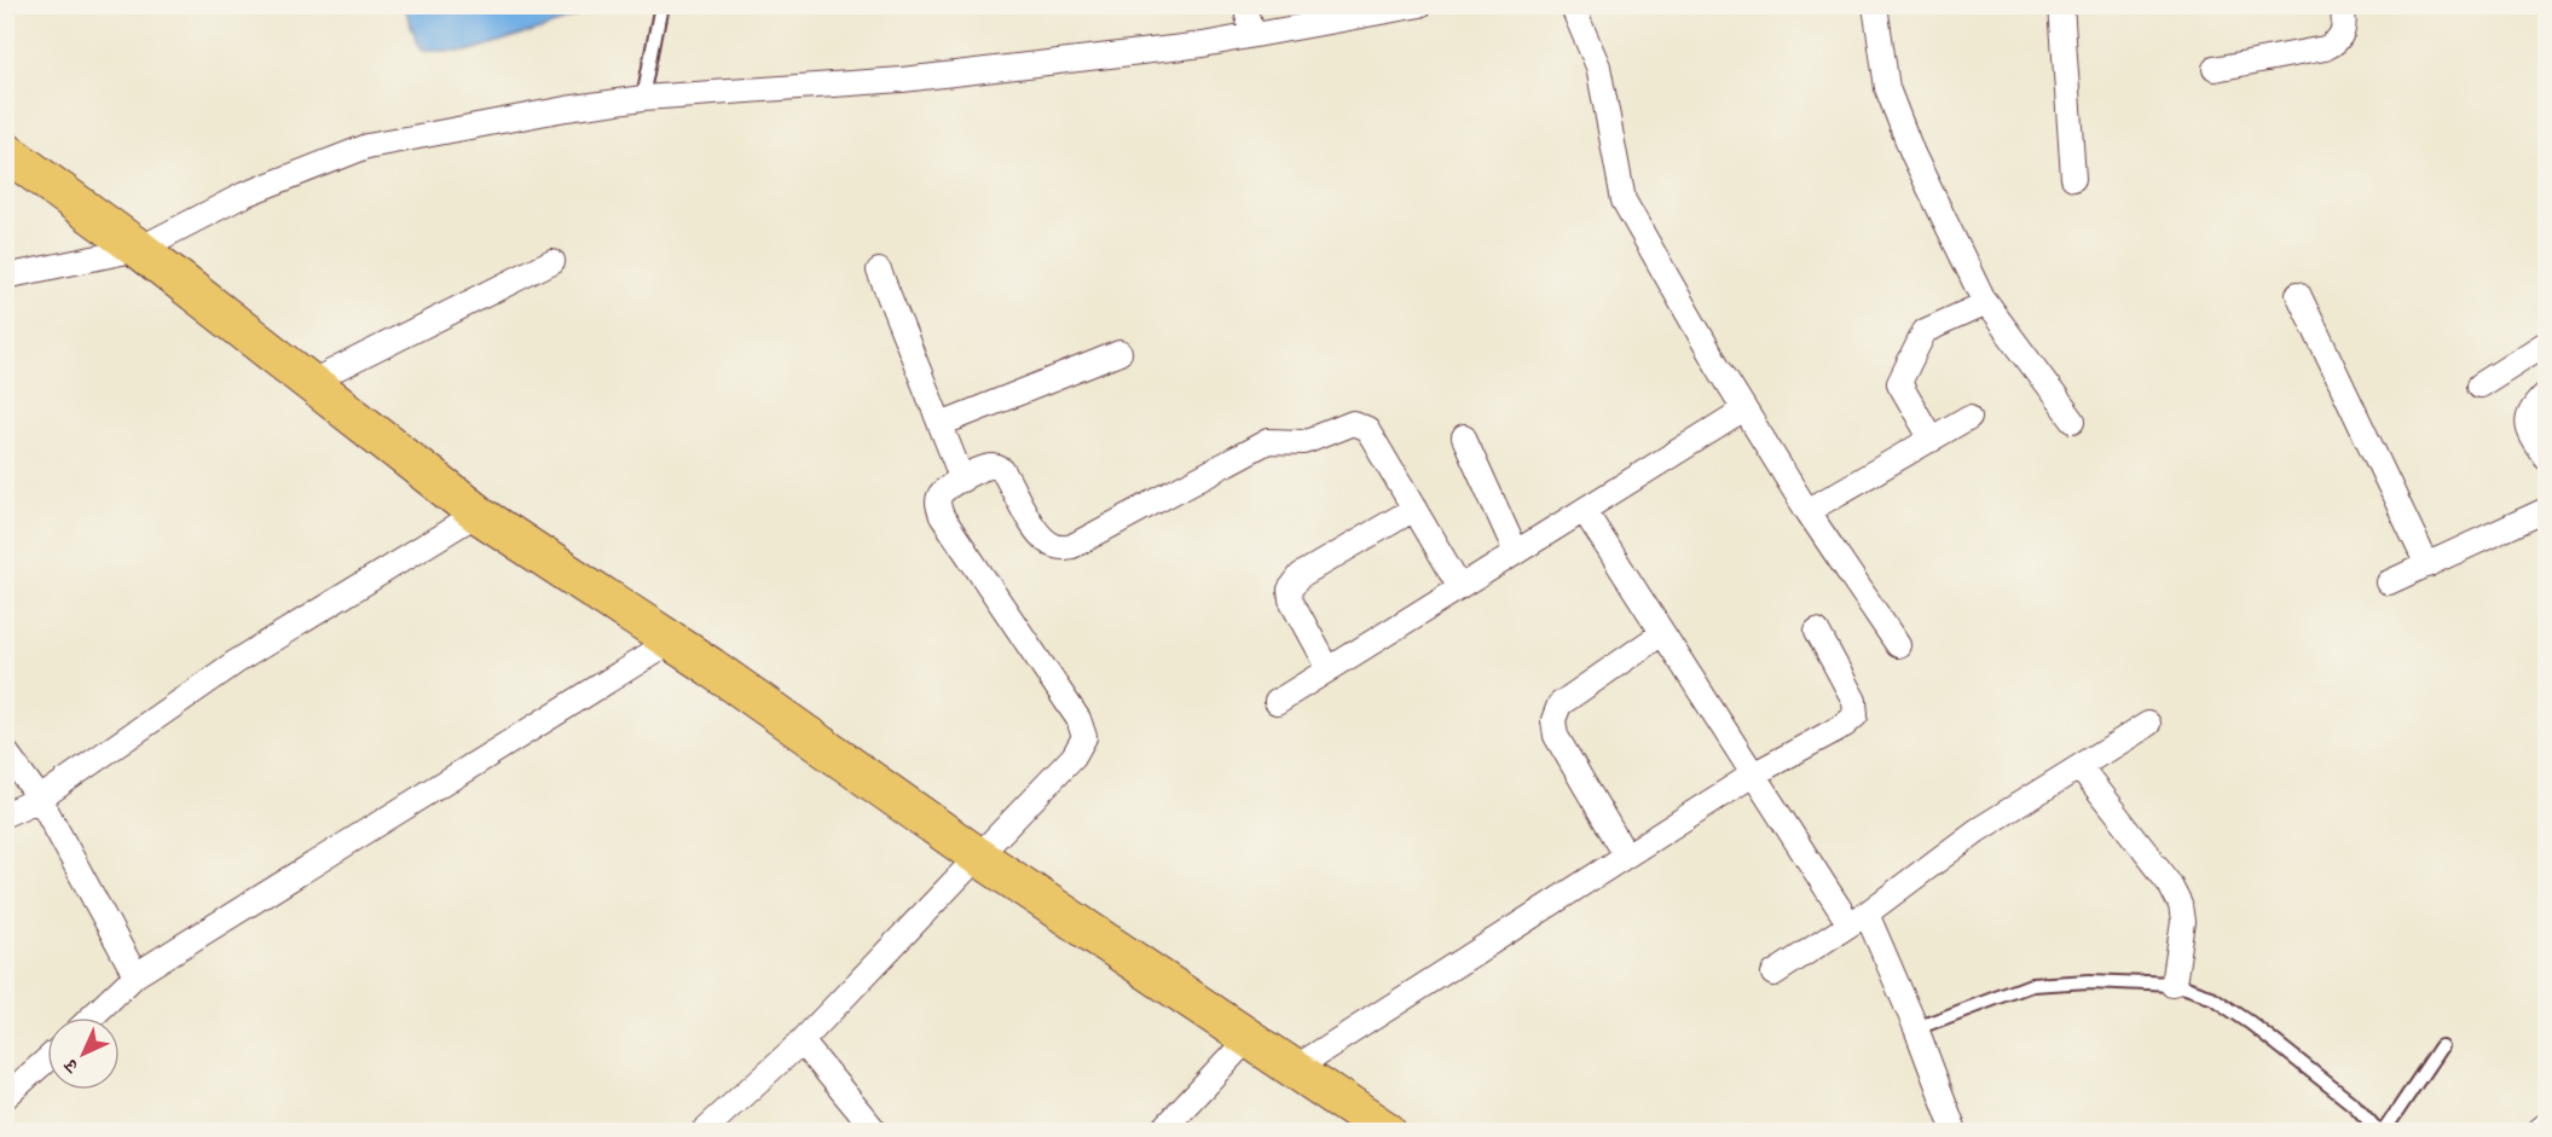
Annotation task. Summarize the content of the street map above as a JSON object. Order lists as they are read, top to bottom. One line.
{"north":"bottom left"}
